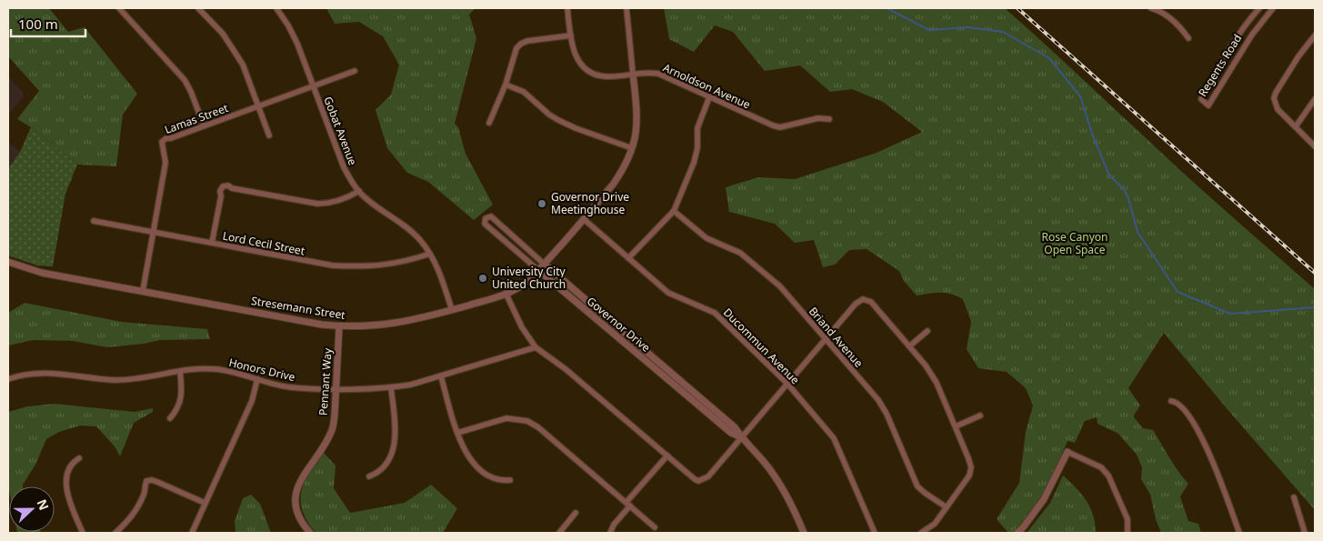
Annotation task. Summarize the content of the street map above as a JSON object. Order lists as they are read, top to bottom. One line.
{"streets":{"street":["Regents Road","Arnoldson Avenue","Lamas Street","Gobat Avenue","Lord Cecil Street","Stresemann Street","Governor Drive","Briand Avenue","Ducommun Avenue","Honors Drive","Pennant Way"]},"crossings":[["Arnoldson Avenue","Stresemann Street"],["Lamas Street","Gobat Avenue"],["Lamas Street","Lord Cecil Street"],["Lamas Street","Stresemann Street"],["Gobat Avenue","Lord Cecil Street"],["Gobat Avenue","Stresemann Street"],["Stresemann Street","Governor Drive"],["Stresemann Street","Ducommun Avenue"],["Stresemann Street","Pennant Way"],["Honors Drive","Pennant Way"]],"parks":["Rose Canyon Open Space"],"places":["Governor Drive Meetinghouse","University City United Church"],"scale_bar":"100 m","north":"right"}
